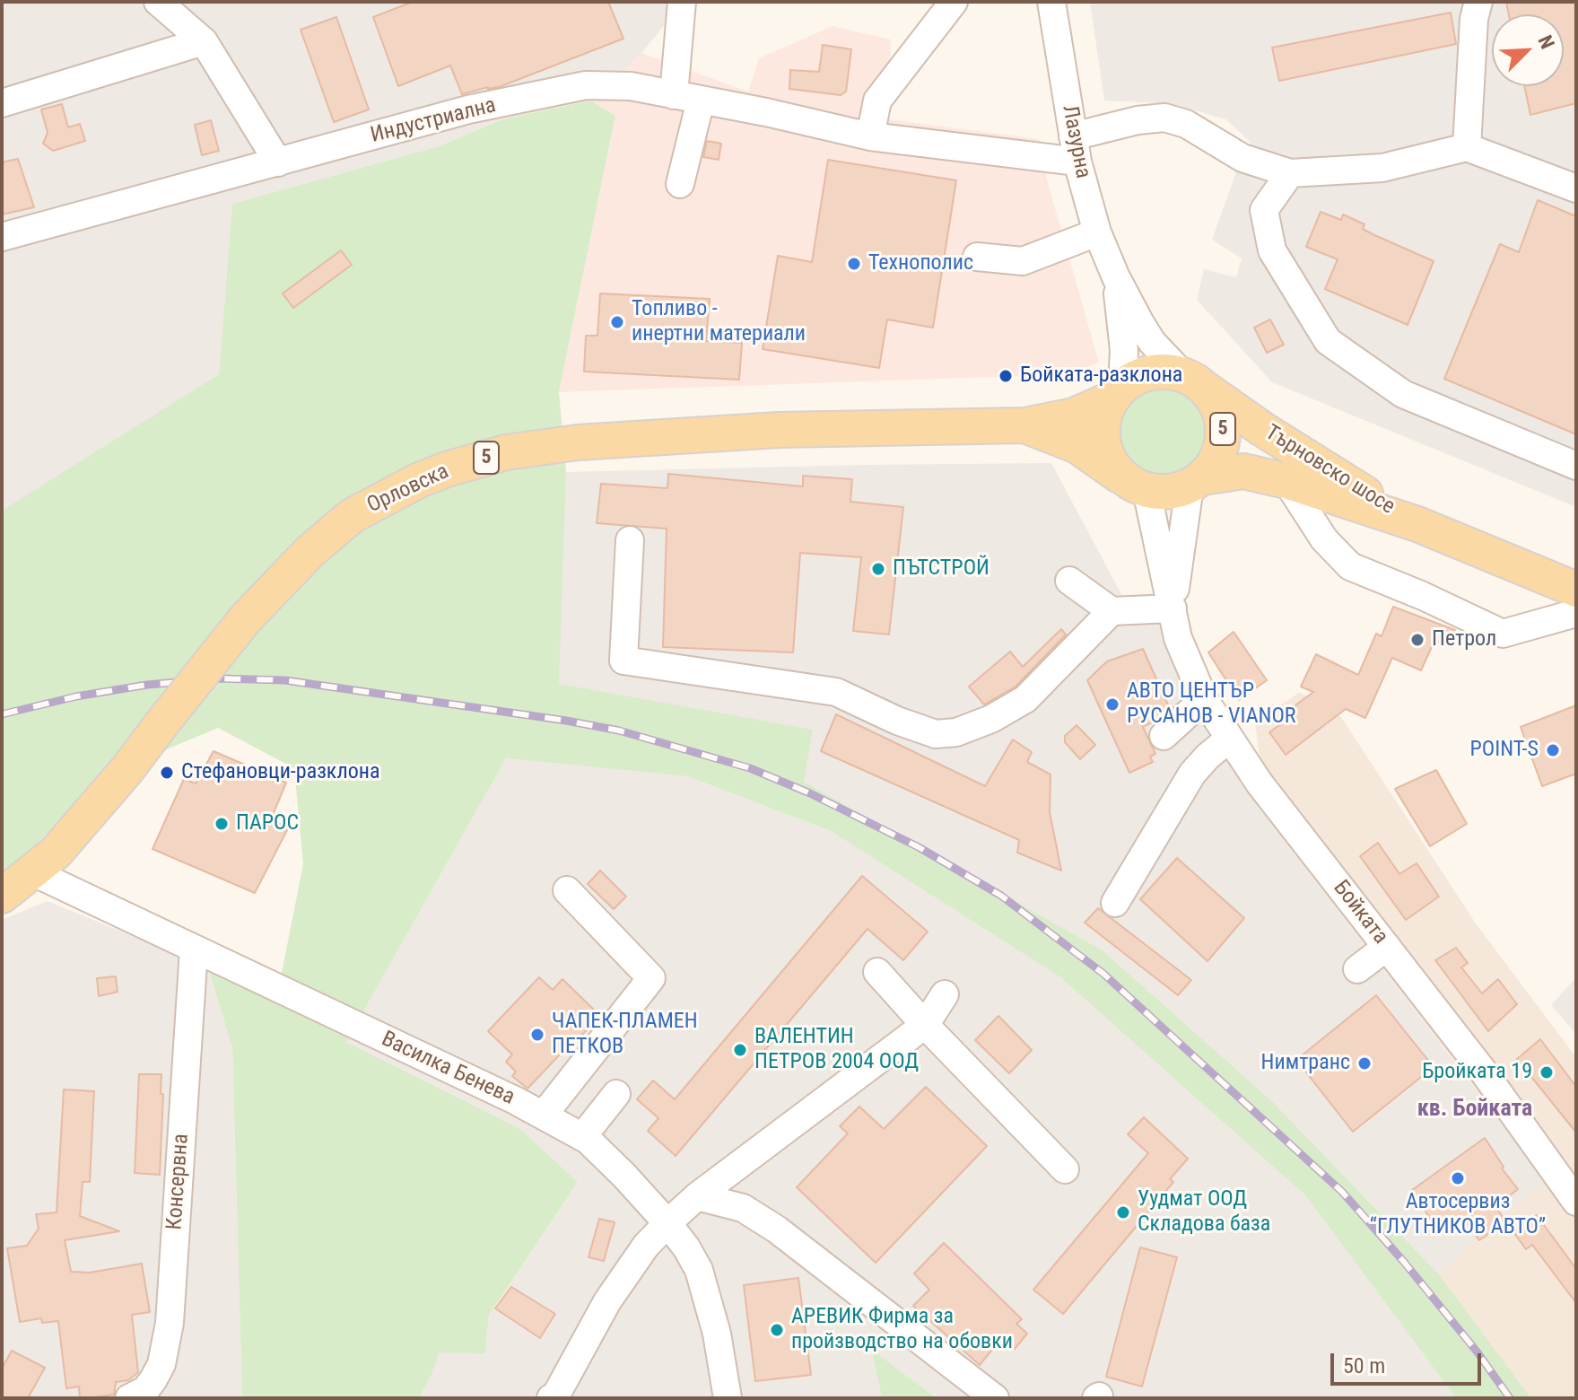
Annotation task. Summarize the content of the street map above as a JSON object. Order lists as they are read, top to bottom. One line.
{"streets":{"main road":["5","Търновско шосе","Орловска"],"street":["Индустриална","Лазурна","Бойката","Василка Бенева","Консервна"]},"crossings":[["Индустриална","Лазурна"],["Лазурна","5"],["Лазурна","Търновско шосе"],["Лазурна","Орловска"],["Лазурна","Бойката"],["5","Търновско шосе"],["5","Орловска"],["5","Бойката"],["Търновско шосе","Орловска"],["Търновско шосе","Бойката"],["Орловска","Бойката"],["Орловска","Василка Бенева"],["Василка Бенева","Консервна"]],"districts":["кв. Бойката"],"places":["Технополис","Топливо - инертни материали","Бойката-разклона","ПЪТСТРОЙ","Петрол","АВТО ЦЕНТЪР РУСАНОВ - VIANOR","POINT-S","Стефановци-разклона","ПАРОС","ЧАПЕК-ПЛАМЕН ПЕТКОВ","ВАЛЕНТИН ПЕТРОВ 2004 ООД","Нимтранс","Бройката 19","Автосервиз “ГЛУТНИКОВ АВТО”","Уудмат ООД Складова база","АРЕВИК Фирма за пройзводство на обовки"],"scale_bar":"50 m","north":"top right"}
